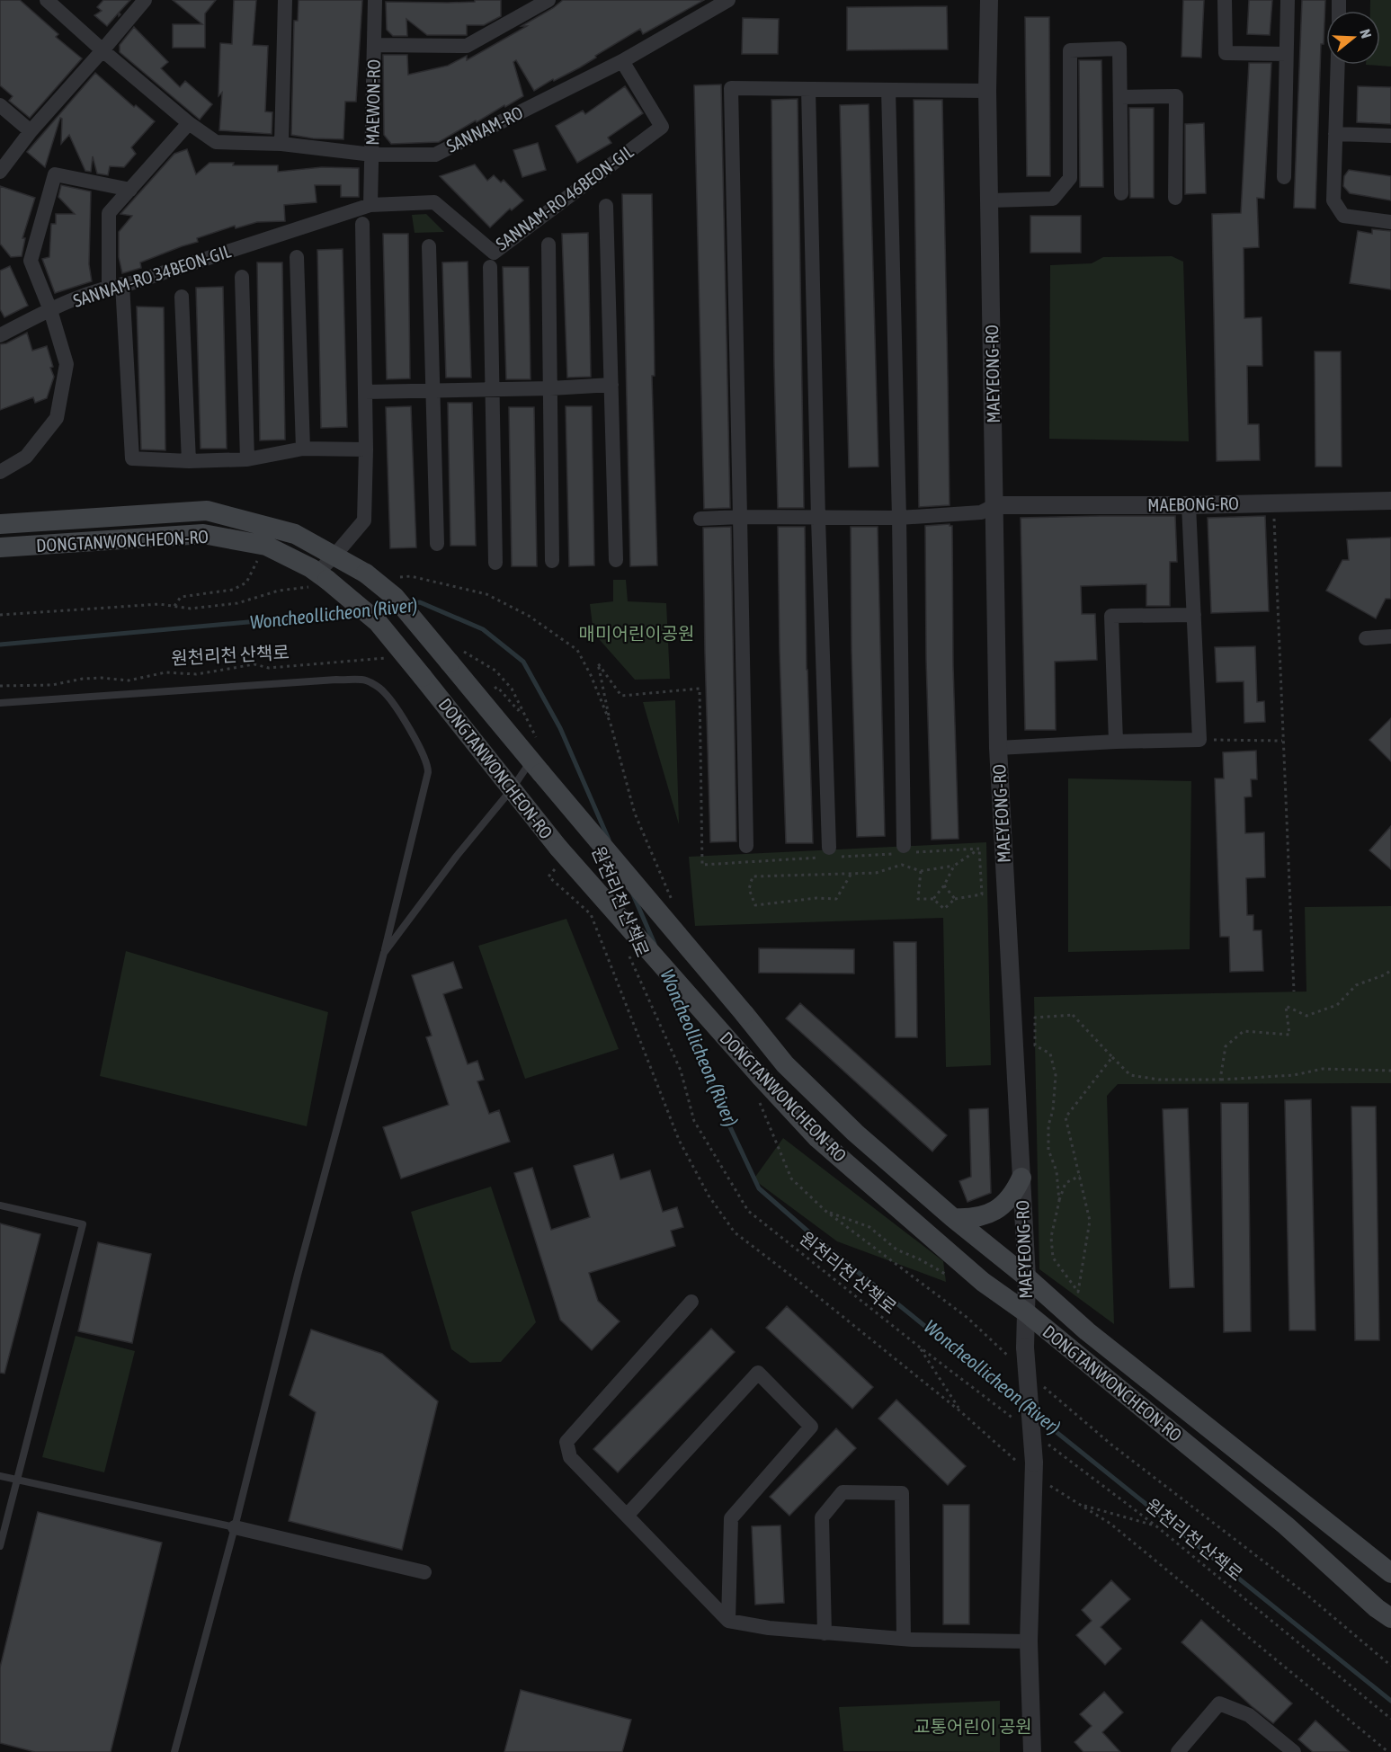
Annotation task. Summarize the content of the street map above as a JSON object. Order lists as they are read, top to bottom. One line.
{"streets":{"main road":["DONGTANWONCHEON-RO"],"street":["MAEWON-RO","SANNAM-RO","SANNAM-RO 46BEON-GIL","SANNAM-RO 34BEON-GIL","MAEYEONG-RO","MAEBONG-RO"],"path":["원천리천 산책로"]},"crossings":[["MAEWON-RO","SANNAM-RO"],["MAEWON-RO","SANNAM-RO 46BEON-GIL"],["MAEWON-RO","SANNAM-RO 34BEON-GIL"],["SANNAM-RO","SANNAM-RO 46BEON-GIL"],["SANNAM-RO 46BEON-GIL","SANNAM-RO 34BEON-GIL"],["MAEYEONG-RO","MAEBONG-RO"],["MAEYEONG-RO","DONGTANWONCHEON-RO"]],"water":["Woncheollicheon (River)"],"parks":["매미어린이공원","교통어린이 공원"],"north":"right"}
